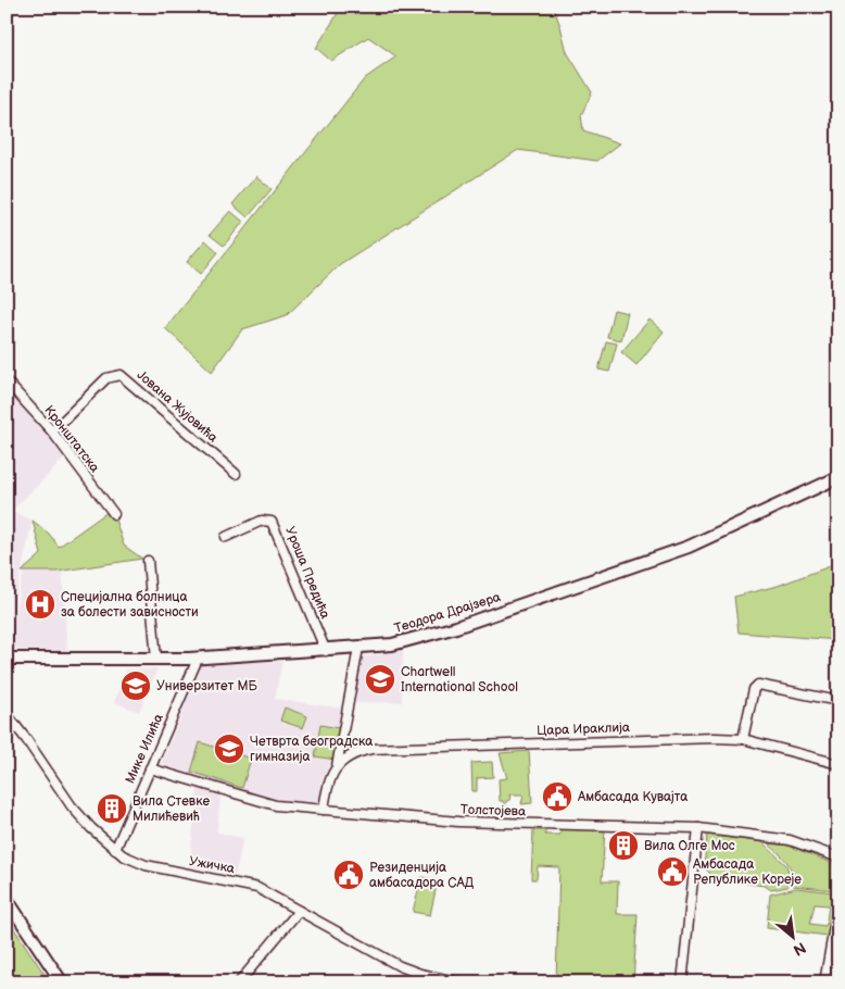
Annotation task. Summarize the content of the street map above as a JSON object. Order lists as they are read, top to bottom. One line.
{"streets":{"main road":["Теодора Драјзера"],"street":["Јована Жујовића","Кронштатска","Уроша Предића","Цара Ираклија","Мике Илића","Толстојева","Ужичка"]},"crossings":[["Јована Жујовића","Кронштатска"],["Уроша Предића","Теодора Драјзера"],["Теодора Драјзера","Мике Илића"],["Мике Илића","Толстојева"],["Мике Илића","Ужичка"]],"places":{"hospital":["Специјална болница за болести зависности"],"school or university":["Chartwell International School","Универзитет МБ","Четврта београдска гимназија"],"public building":["Амбасада Кувајта","Амбасада Републике Кореје","Резиденција амбасадора САД"],"building":["Вила Стевке Милићевић","Вила Олге Мос"]},"north":"bottom right"}
